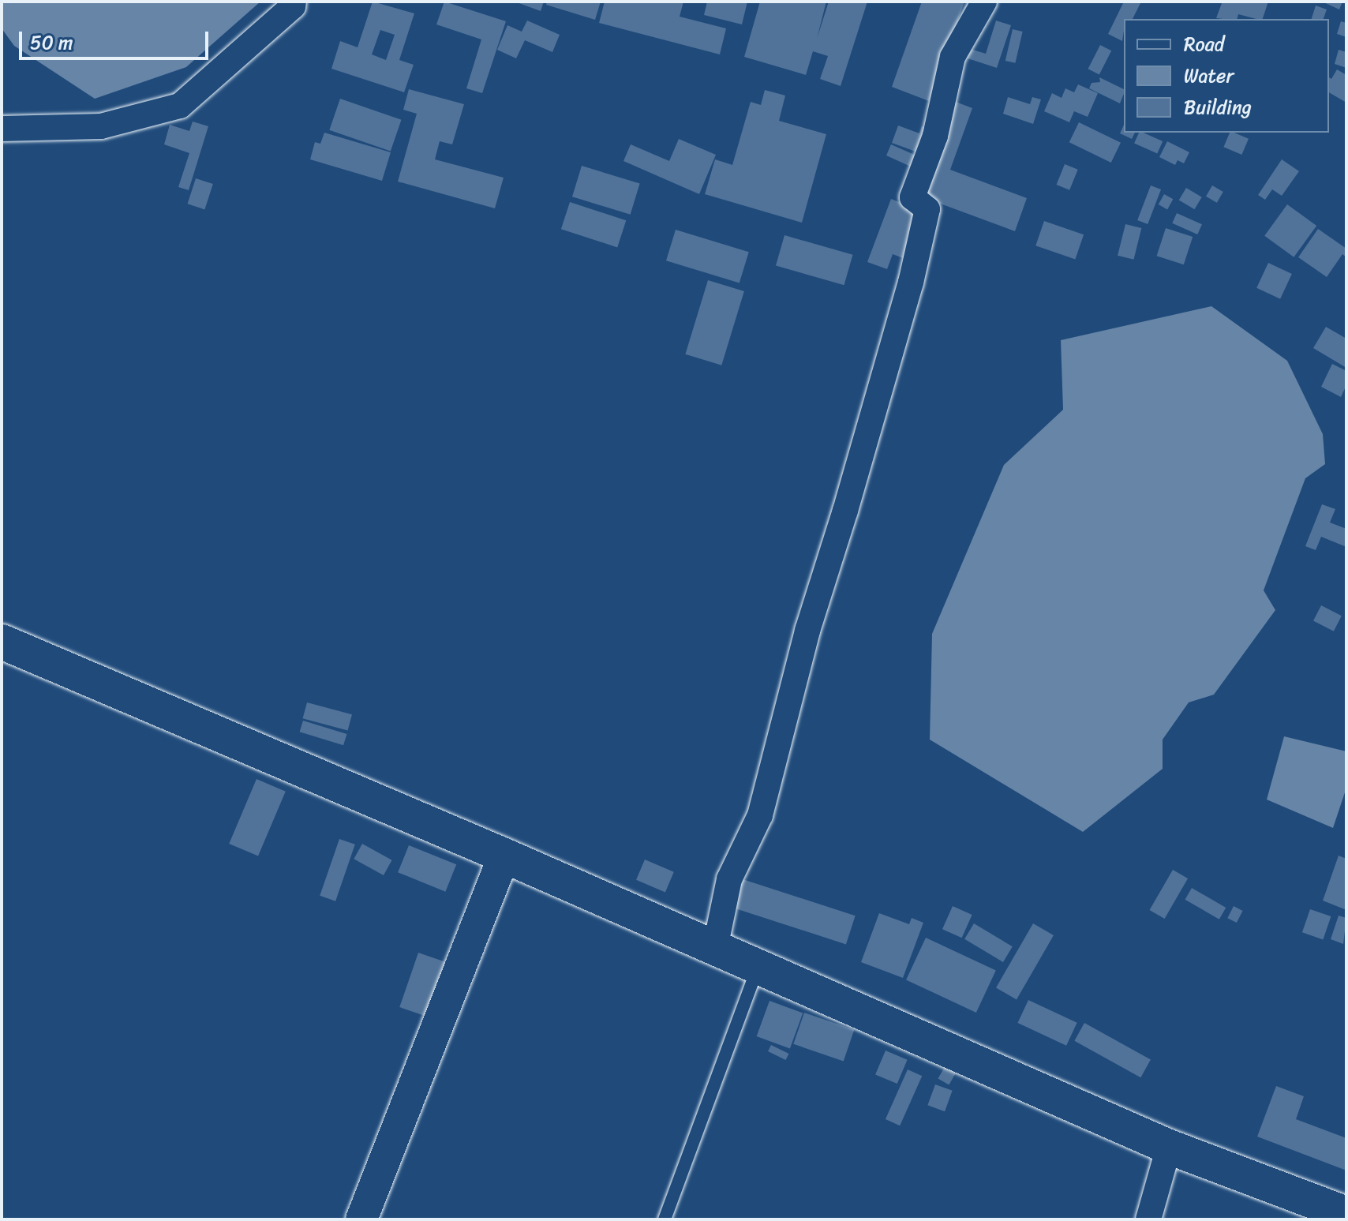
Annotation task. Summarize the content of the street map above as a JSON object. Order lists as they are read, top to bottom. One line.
{"legend":["Road","Water","Building"],"scale_bar":"50 m"}
